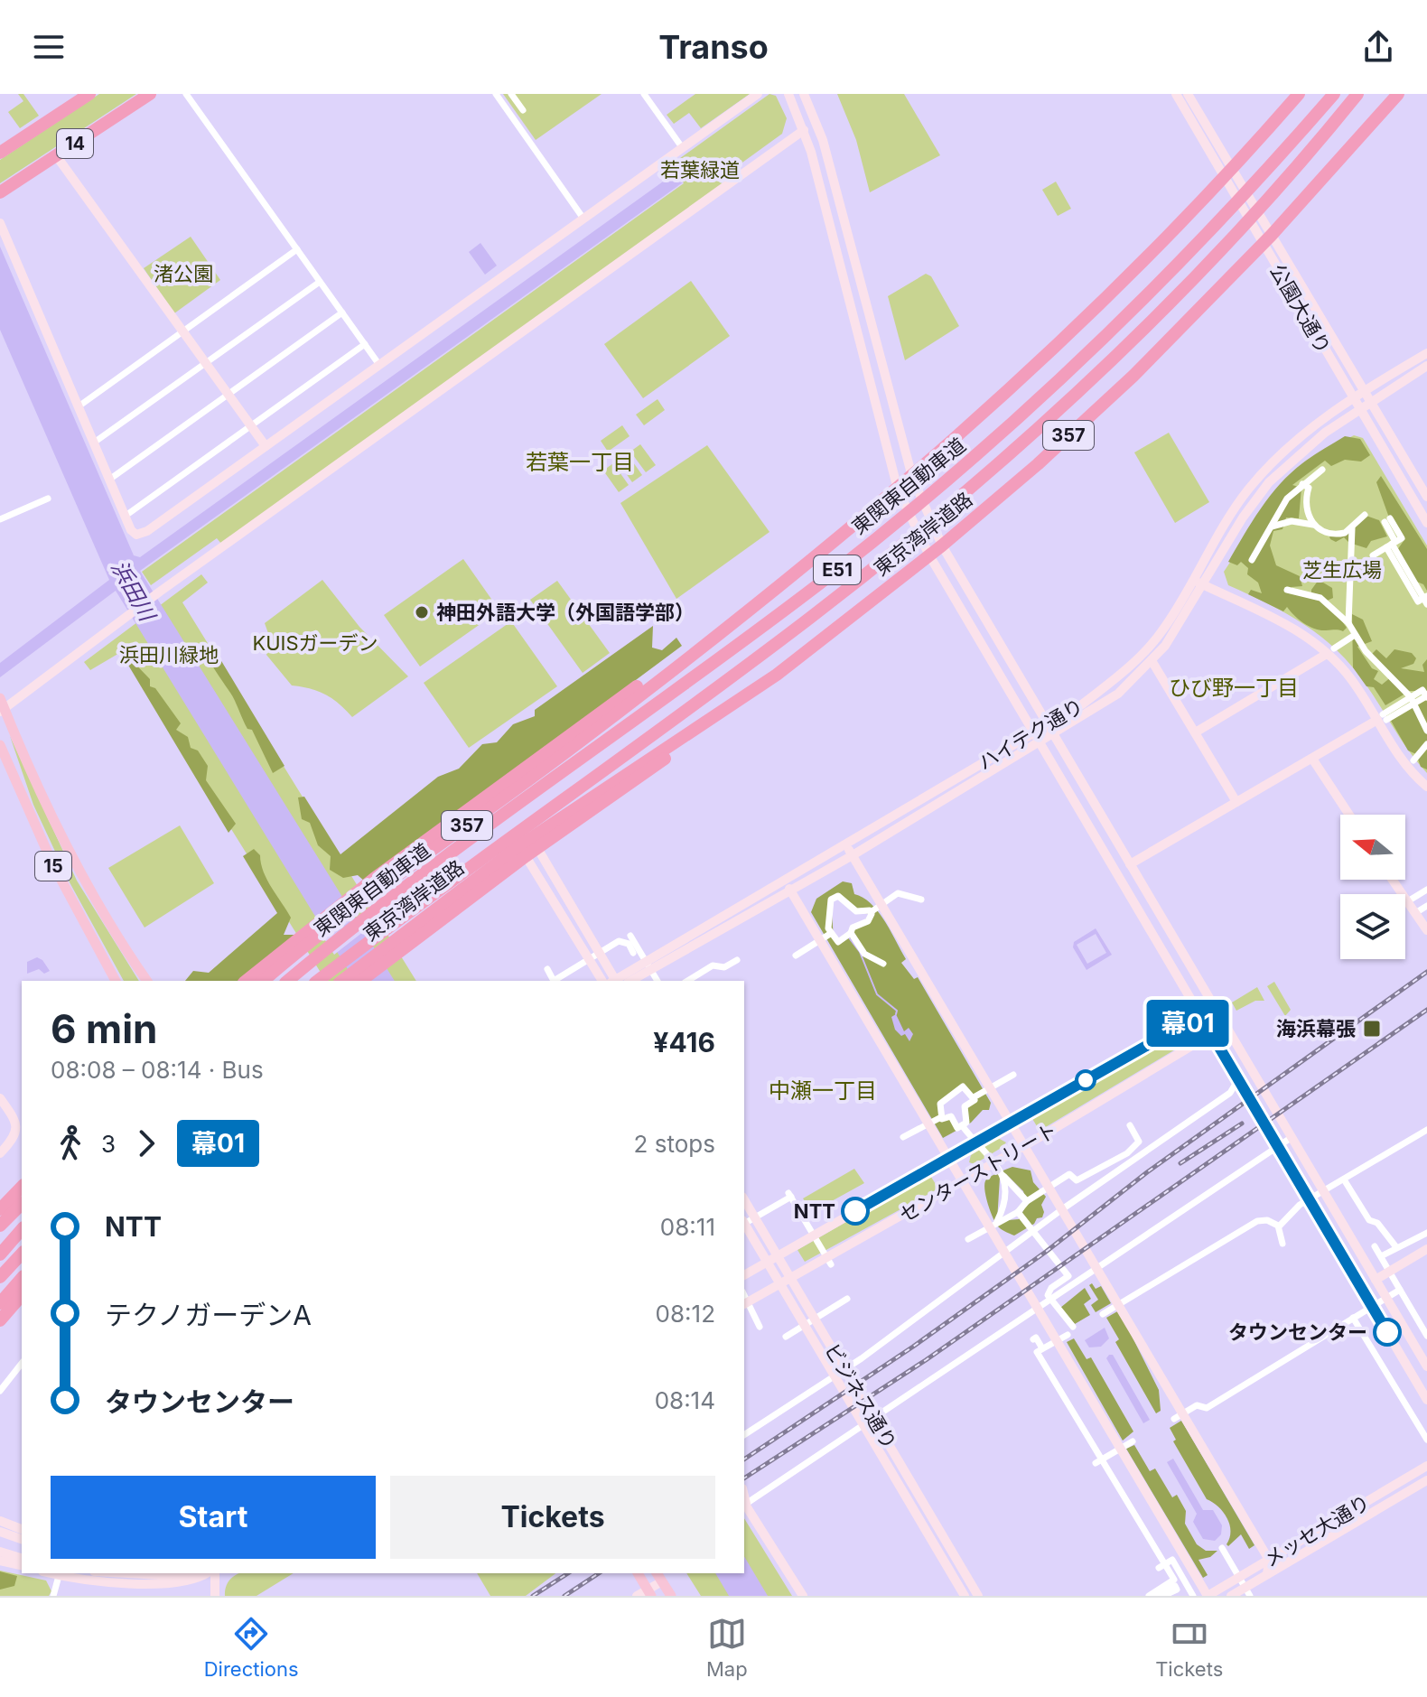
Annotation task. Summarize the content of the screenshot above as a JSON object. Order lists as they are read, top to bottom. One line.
{"streets":{"highway":["14","357","東関東自動車道","東京湾岸道路","E51"],"main road":["15"],"street":["公園大通り","ハイテク通り","センターストリート","ビジネス通り","メッセ大通り"]},"crossings":[["公園大通り","東京湾岸道路"],["公園大通り","ハイテク通り"],["357","東京湾岸道路"],["センターストリート","ビジネス通り"]],"districts":["若葉一丁目","ひび野一丁目","中瀬一丁目"],"water":["浜田川"],"parks":["若葉緑道","渚公園","芝生広場","KUISガーデン","浜田川緑地"],"places":{"other":["神田外語大学（外国語学部）","NTT","タウンセンター"],"transit":["海浜幕張"]},"lines":["bus line 幕01"],"north":"left","page":{"header":"Transo","on_map":"幕01","heading":["6 min","08:08 – 08:14 · Bus","¥416"],"legs":["3","幕01","2 stops"],"list":[{"name":"NTT","value":"08:11"},{"name":"テクノガーデンA","value":"08:12"},{"name":"タウンセンター","value":"08:14"}],"buttons":["Start","Tickets"],"tabs":["Directions","Map","Tickets"]}}
